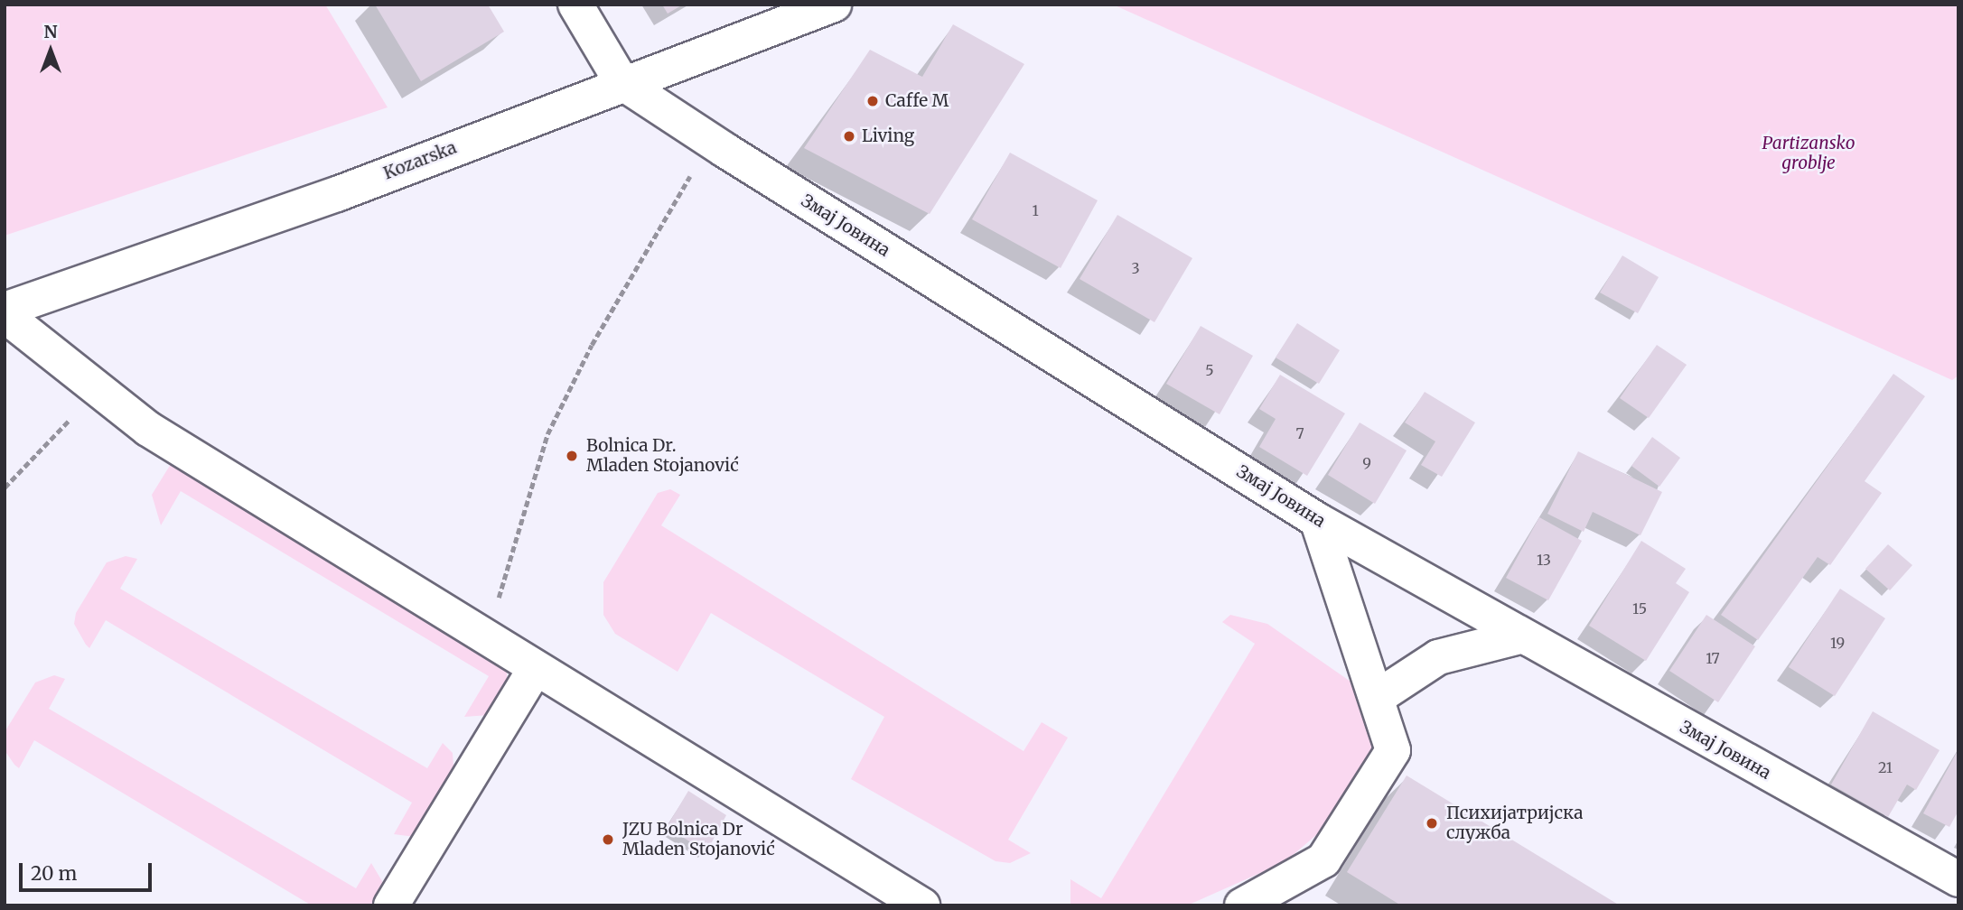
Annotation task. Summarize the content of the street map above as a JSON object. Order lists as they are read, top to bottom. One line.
{"streets":{"street":["Kozarska","Змај Јовина"]},"crossings":[["Kozarska","Змај Јовина"]],"parks":["Partizansko groblje"],"places":["Caffe M","Living","Bolnica Dr. Mladen Stojanović","Психијатријска служба","JZU Bolnica Dr Mladen Stojanović"],"house_numbers":["1","3","5","7","9","13","15","19","17","21"],"scale_bar":"20 m","north":"top"}
